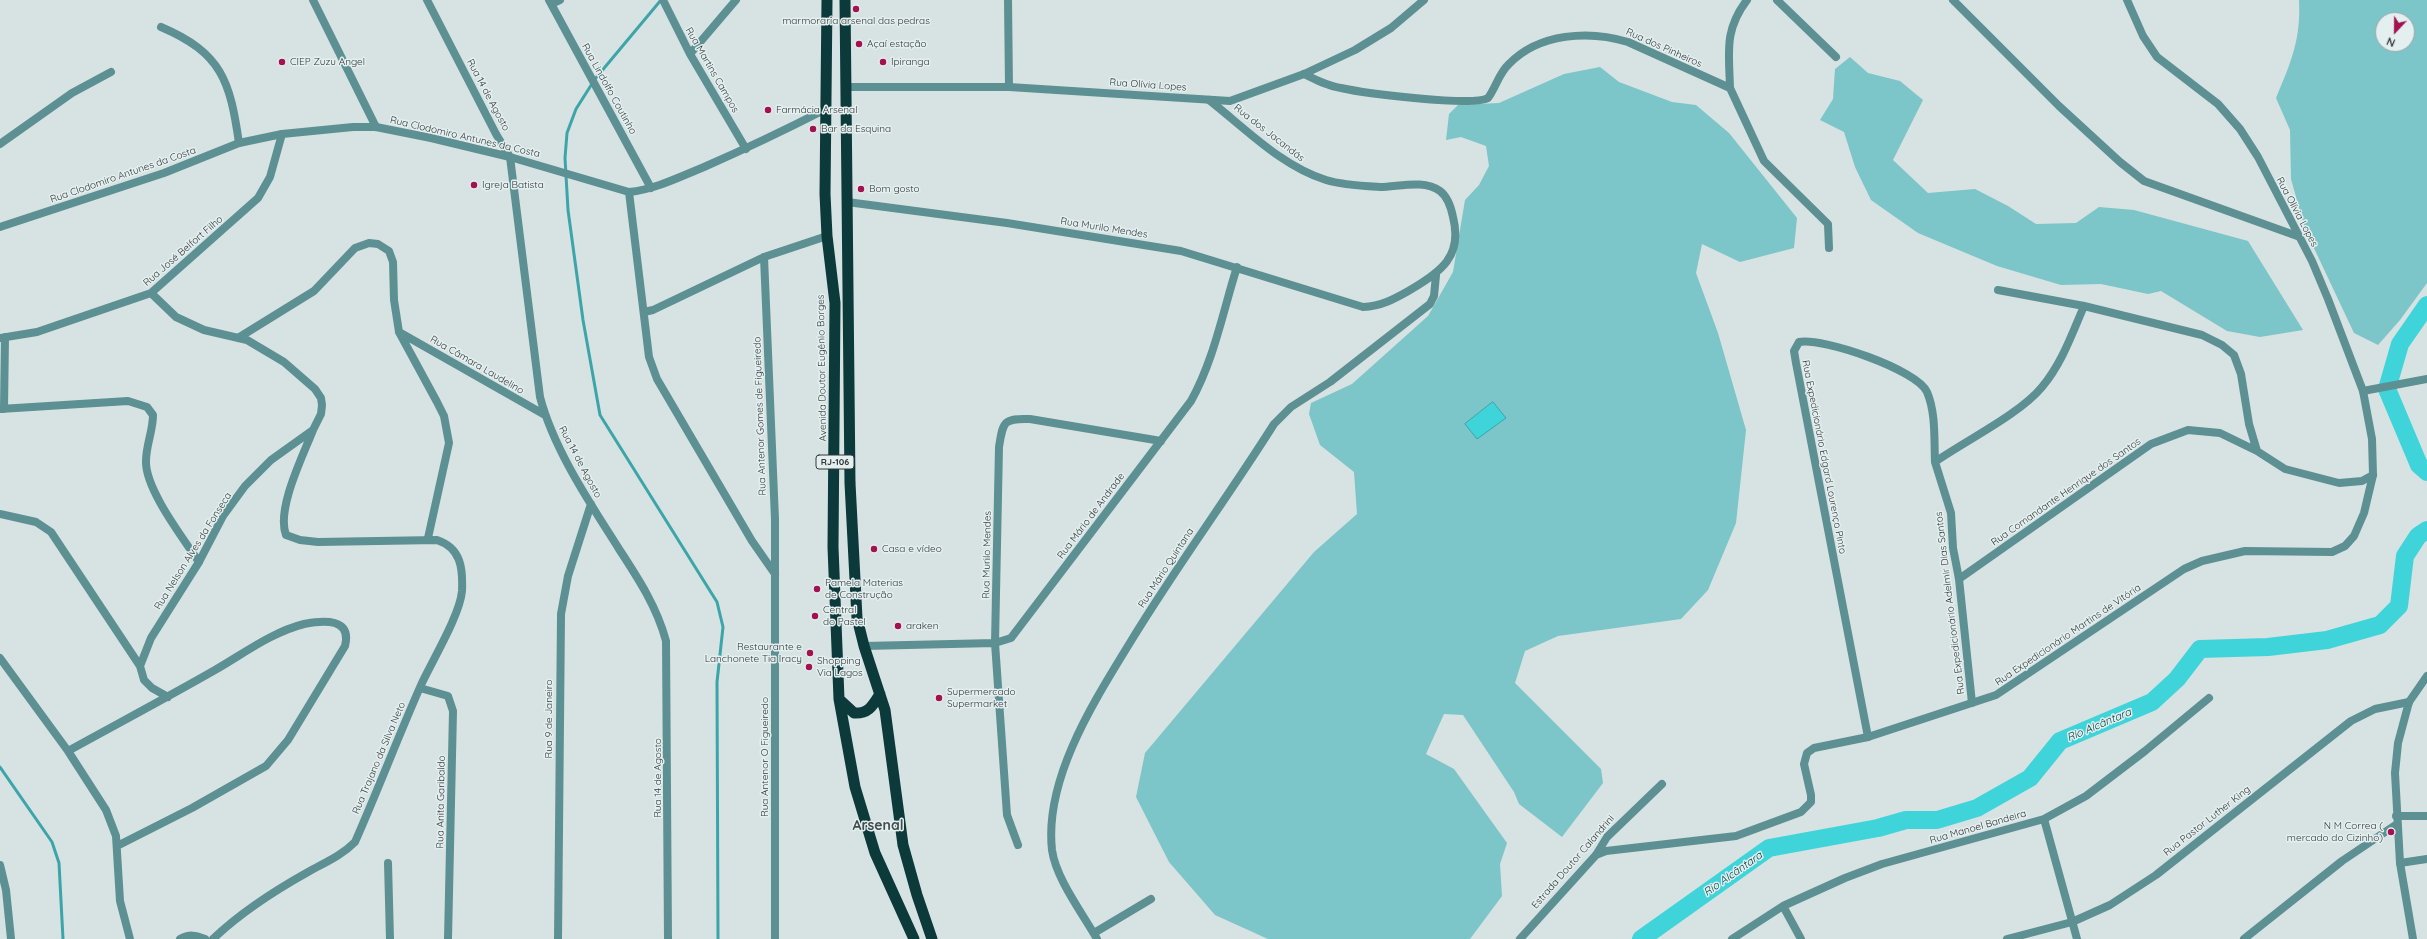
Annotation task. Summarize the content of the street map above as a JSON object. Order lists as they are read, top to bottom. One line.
{"streets":{"highway":["Avenida Doutor Eugênio Borges","RJ-106"],"street":["Rua dos Pinheiros","Rua Martins Campos","Rua Olívia Lopes","Rua Lindolfo Coutinho","Rua 14 de Agosto","Rua dos Jacandás","Rua Clodomiro Antunes da Costa","Rua Murilo Mendes","Rua José Belfort Filho","Rua Câmara Laudelino","Rua Antenor Gomes de Figueiredo","Rua Expedicionário Edgard Lourenço Pinto","Rua Comandante Henrique dos Santos","Rua Mário de Andrade","Rua Nelson Alves da Fonseca","Rua Mário Quintana","Rua Expedicionário Adelmir Dias Santos","Rua Expedicionário Martins de Vitória","Rua 9 de Janeiro","Rua Antenor O Figueiredo","Rua Trajano da Silva Neto","Rua Anita Garibaldo","Rua Pastor Luther King","Rua Manoel Bandeira","Estrada Doutor Calandrini"]},"crossings":[["Rua dos Pinheiros","Rua Olívia Lopes"],["Rua Martins Campos","Rua Clodomiro Antunes da Costa"],["Rua Olívia Lopes","Rua dos Jacandás"],["Rua Olívia Lopes","RJ-106"],["Rua Olívia Lopes","Rua Comandante Henrique dos Santos"],["Rua Olívia Lopes","Rua Expedicionário Martins de Vitória"],["Rua Lindolfo Coutinho","Rua Clodomiro Antunes da Costa"],["Rua 14 de Agosto","Rua Clodomiro Antunes da Costa"],["Rua 14 de Agosto","Rua Câmara Laudelino"],["Rua 14 de Agosto","Rua 9 de Janeiro"],["Rua dos Jacandás","Rua Murilo Mendes"],["Rua dos Jacandás","Rua Mário Quintana"],["Rua Clodomiro Antunes da Costa","Rua José Belfort Filho"],["Rua Clodomiro Antunes da Costa","Avenida Doutor Eugênio Borges"],["Rua Murilo Mendes","RJ-106"],["Rua Murilo Mendes","Rua Mário de Andrade"],["Rua José Belfort Filho","Rua Nelson Alves da Fonseca"],["Rua Antenor Gomes de Figueiredo","Rua Antenor O Figueiredo"],["Rua Expedicionário Edgard Lourenço Pinto","Rua Expedicionário Adelmir Dias Santos"],["Rua Expedicionário Edgard Lourenço Pinto","Rua Expedicionário Martins de Vitória"],["RJ-106","Rua Mário de Andrade"],["Rua Comandante Henrique dos Santos","Rua Expedicionário Adelmir Dias Santos"],["Rua Comandante Henrique dos Santos","Rua Expedicionário Martins de Vitória"],["Rua Nelson Alves da Fonseca","Rua Trajano da Silva Neto"],["Rua Expedicionário Adelmir Dias Santos","Rua Expedicionário Martins de Vitória"],["Rua Expedicionário Martins de Vitória","Estrada Doutor Calandrini"],["Rua Trajano da Silva Neto","Rua Anita Garibaldo"]],"districts":["Arsenal"],"water":["Rio Alcântara"],"places":["marmoraria arsenal das pedras","Açaí estação","CIEP Zuzu Angel","Ipiranga","Farmácia Arsenal","Bar da Esquina","Igreja Batista","Bom gosto","Casa e vídeo","Pamela Materias de Construção","Central do Pastel","araken","Restaurante e Lanchonete Tia Iracy","Shopping Via Lagos","Supermercado Supermarket","N M Correa ( mercado do Cizinho)"],"north":"bottom"}
